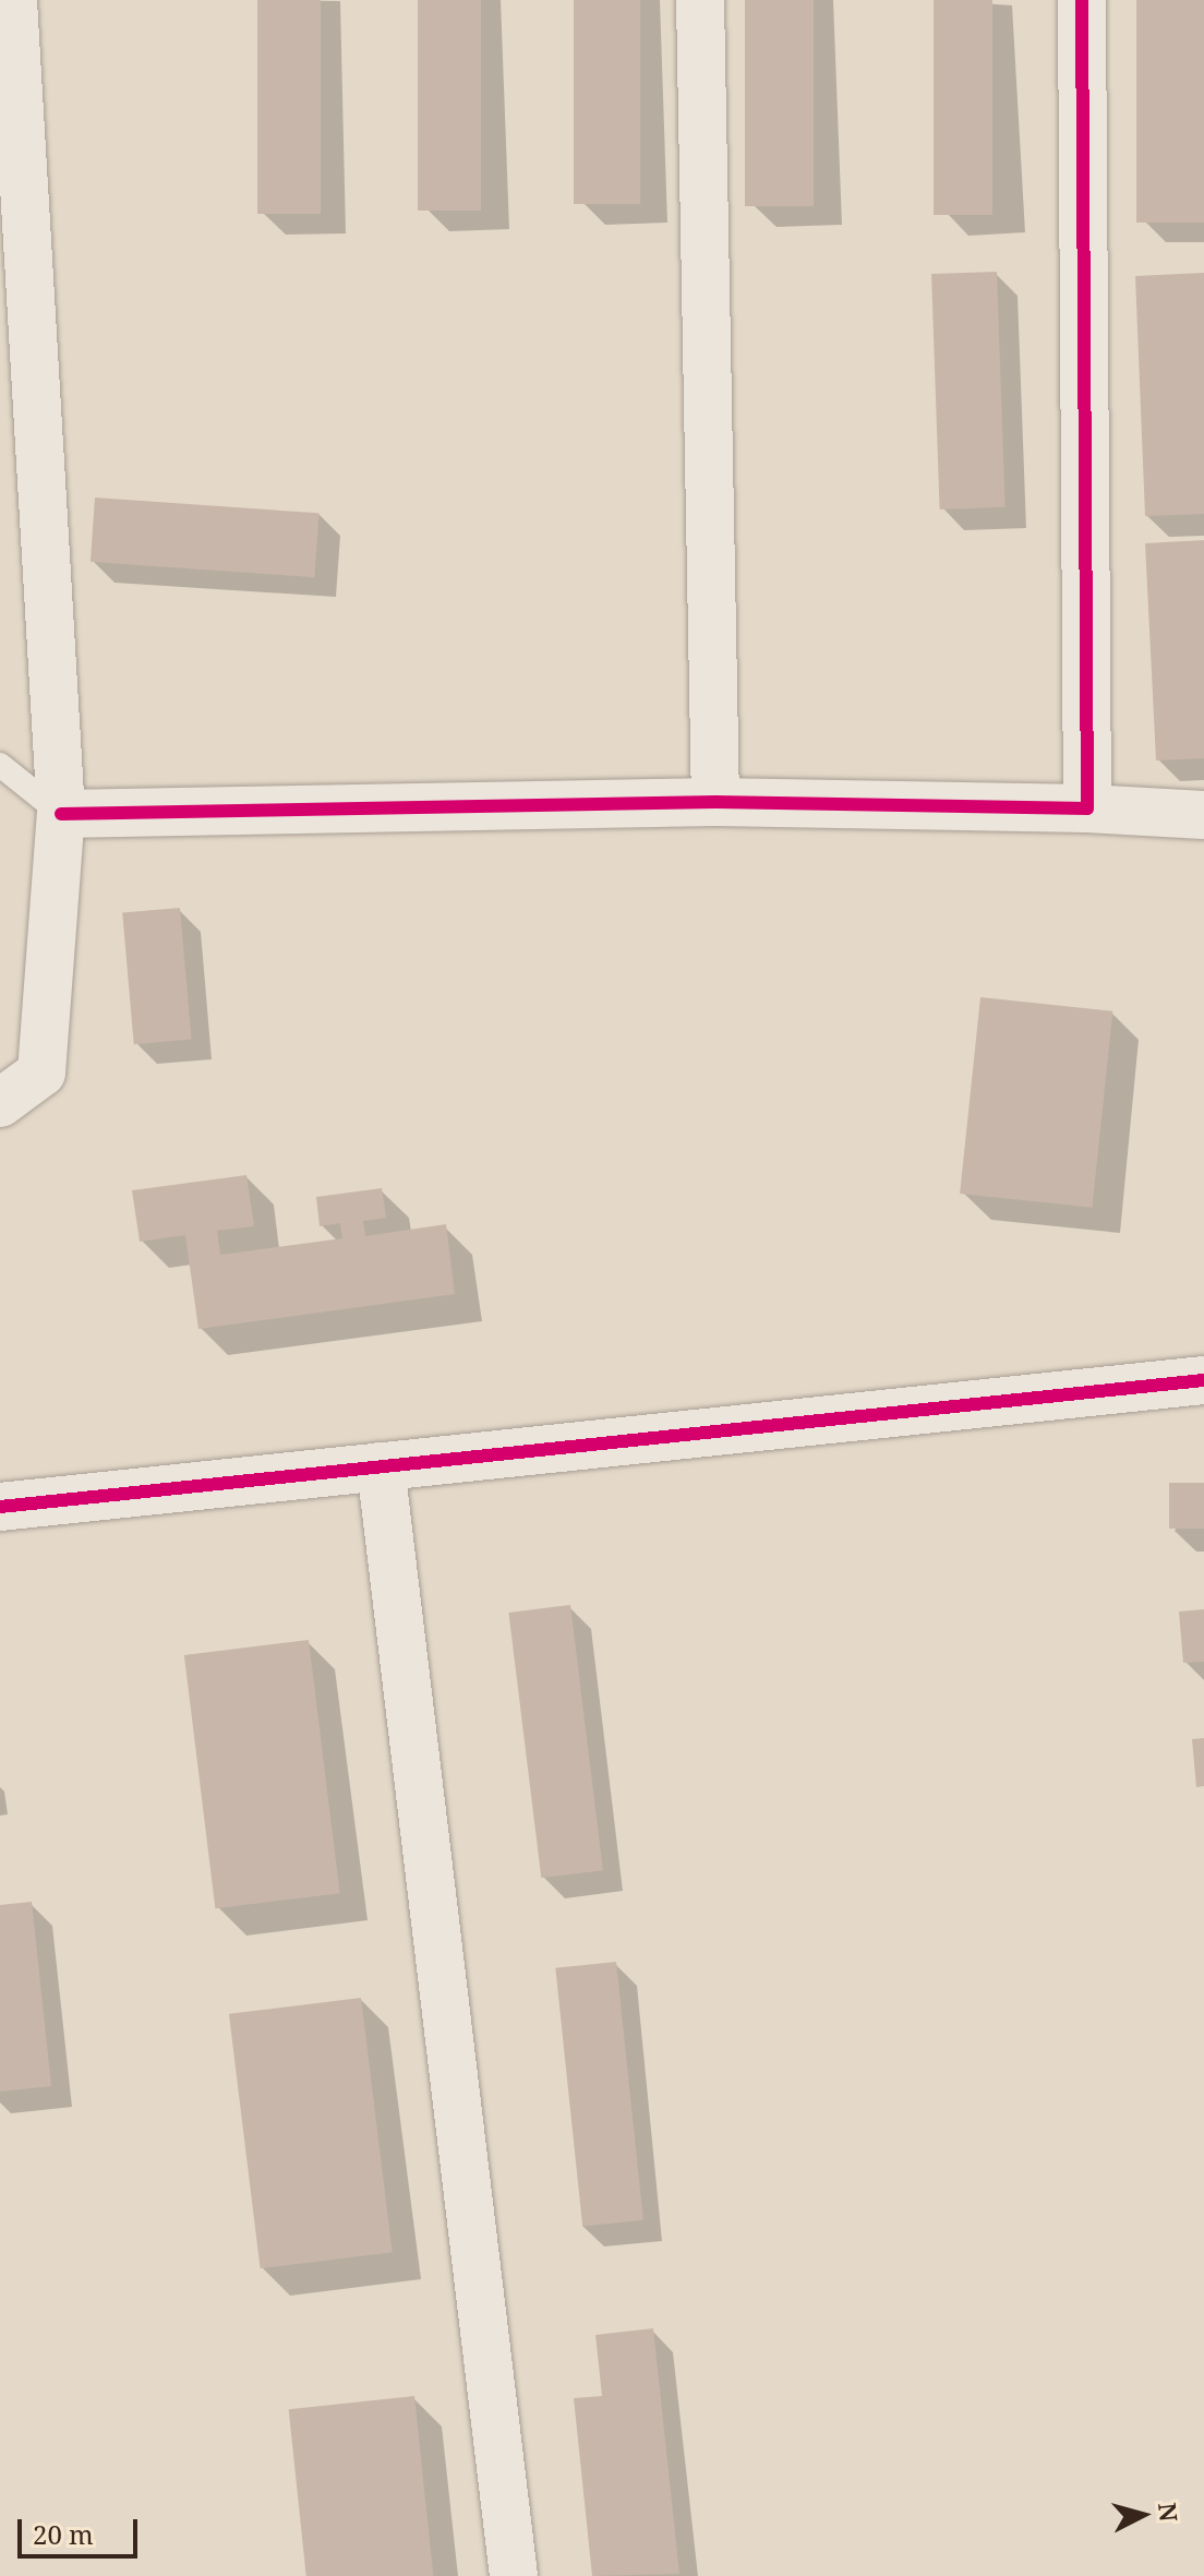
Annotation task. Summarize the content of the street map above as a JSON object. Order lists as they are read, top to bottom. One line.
{"scale_bar":"20 m","north":"right"}
